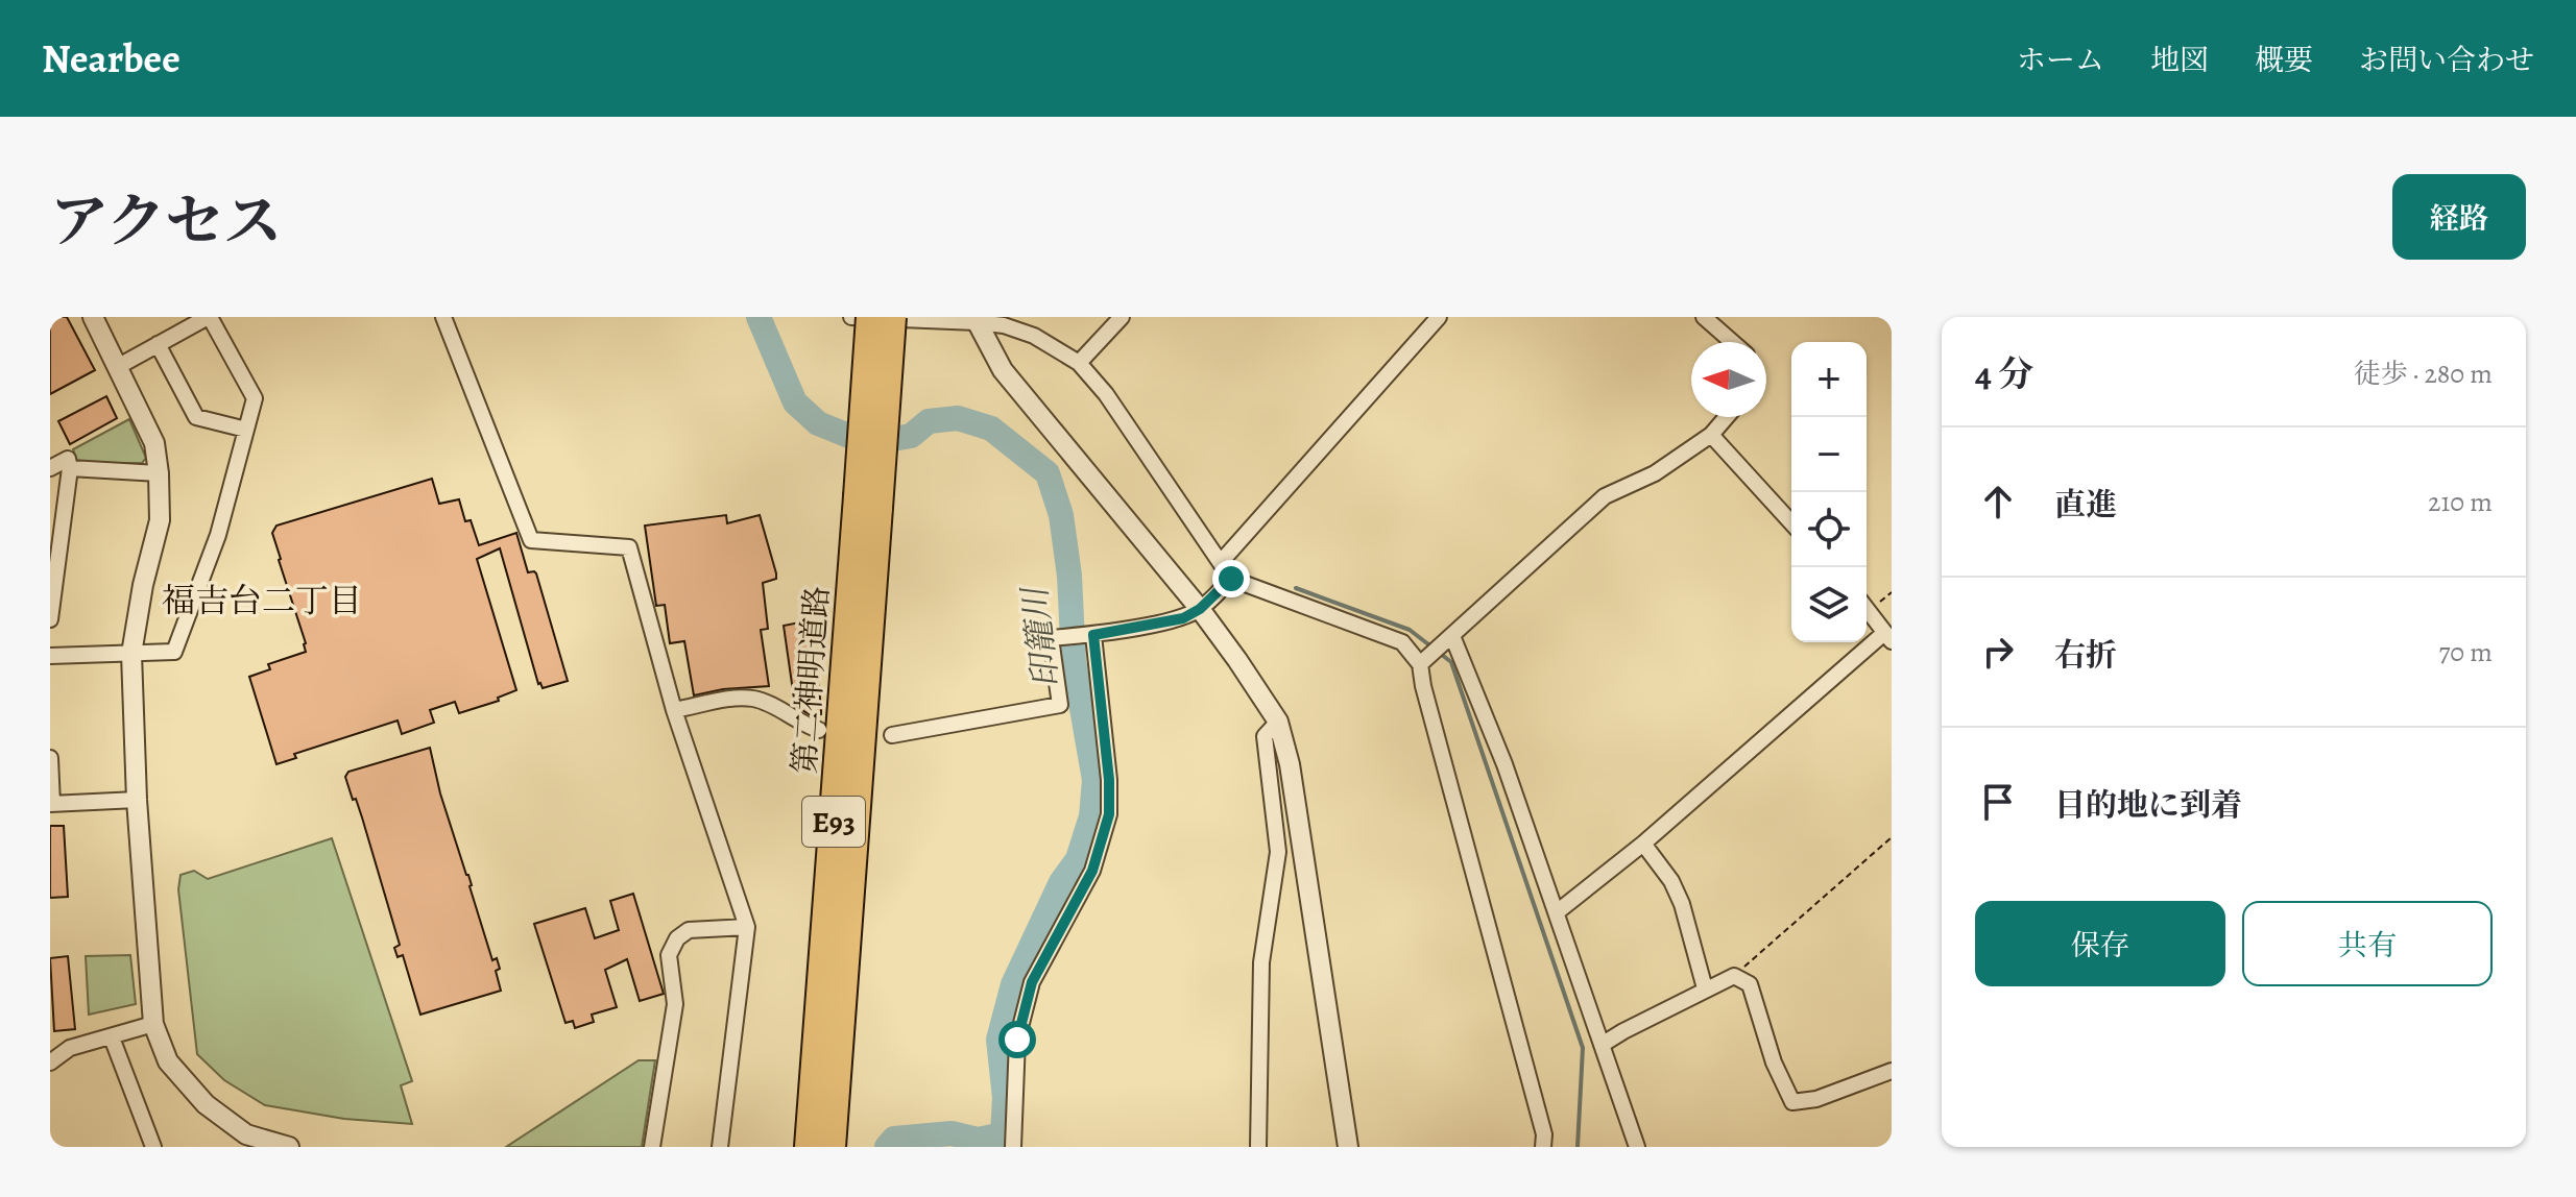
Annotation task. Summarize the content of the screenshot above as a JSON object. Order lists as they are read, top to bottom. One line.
{"streets":{"highway":["第二神明道路","E93"]},"districts":["福吉台二丁目"],"water":["印籠川"],"north":"left","page":{"header":"Nearbee","nav":["ホーム","地図","概要","お問い合わせ"],"title":"アクセス","buttons":["経路",["保存","共有"]],"heading":["4 分","徒歩 · 280 m"],"map_buttons":["+","−"],"list":[["直進","210 m"],["右折","70 m"],"目的地に到着"]}}
